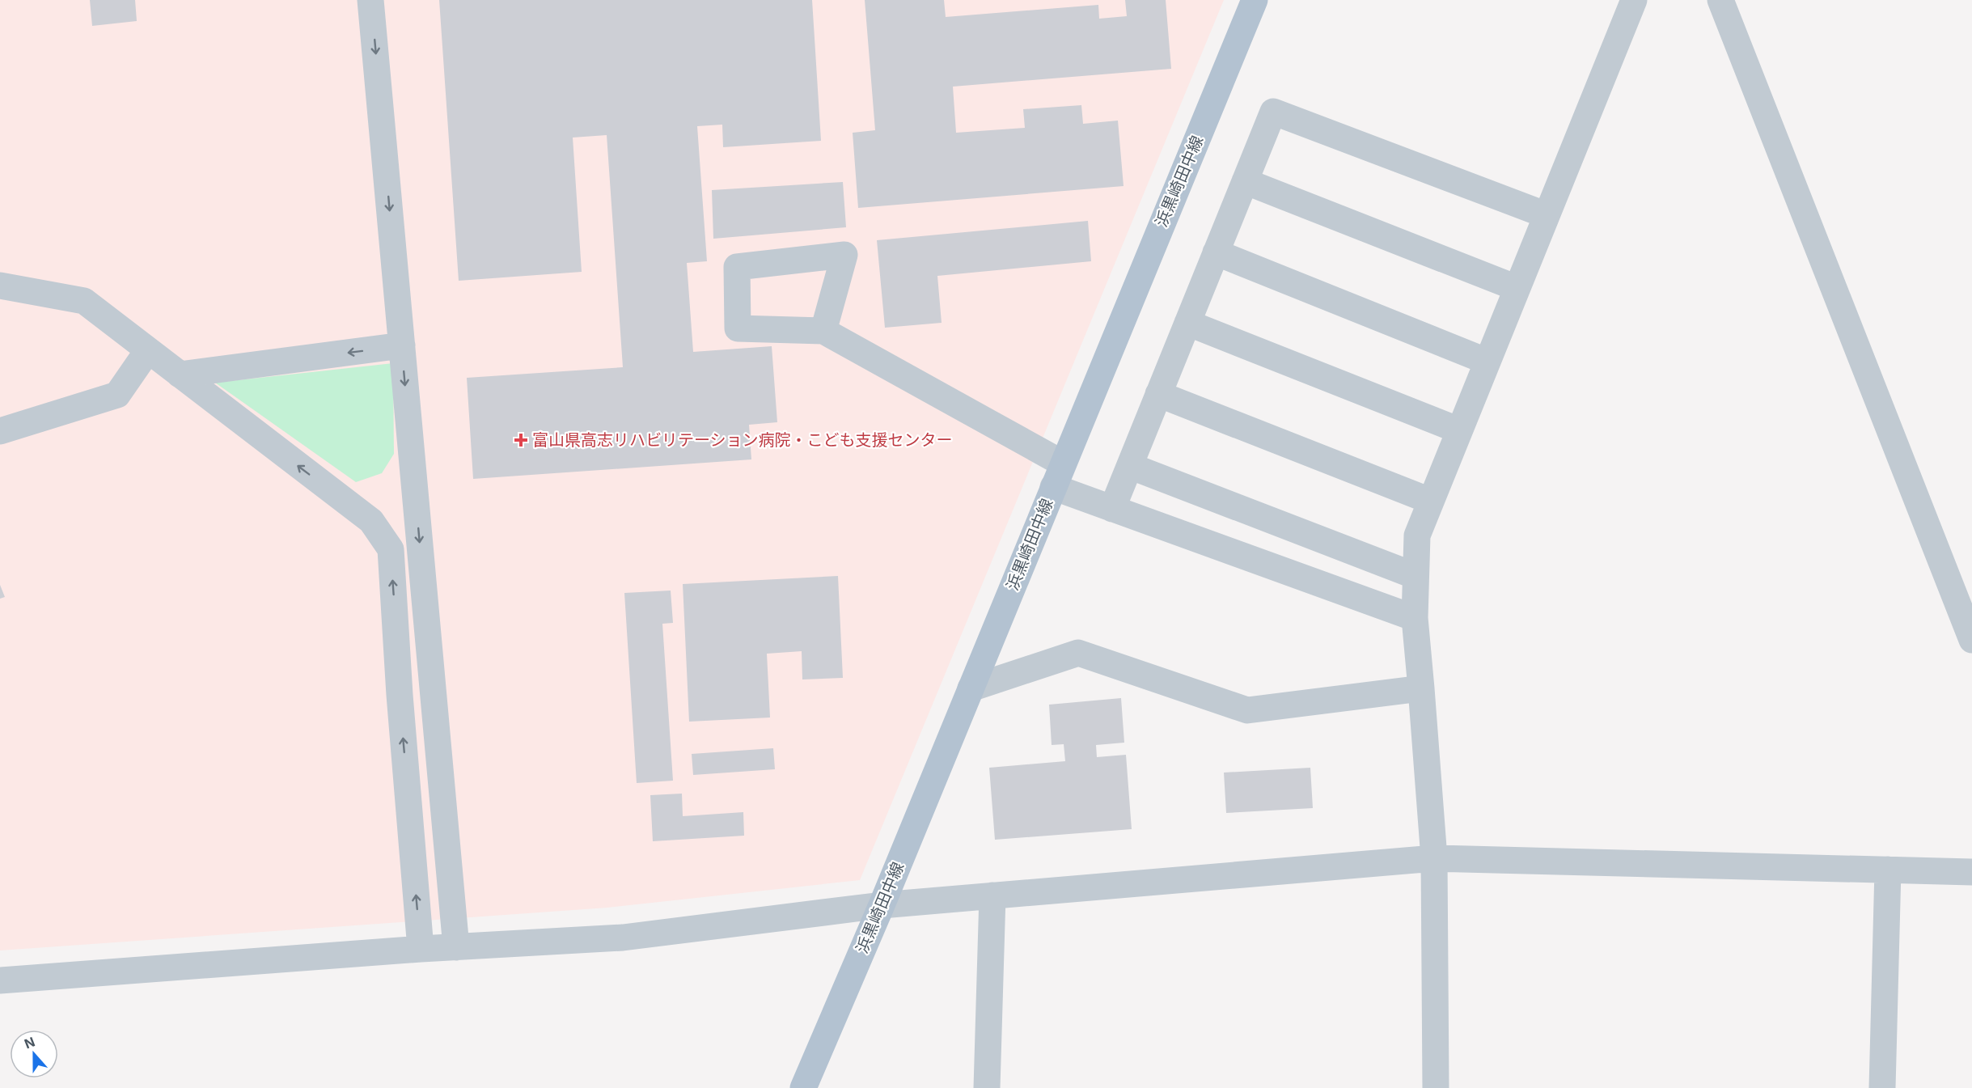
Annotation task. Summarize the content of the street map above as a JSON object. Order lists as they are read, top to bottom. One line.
{"streets":{"main road":["浜黒崎田中線"]},"places":{"health":["富山県高志リハビリテーション病院・こども支援センター"]},"north":"top"}
